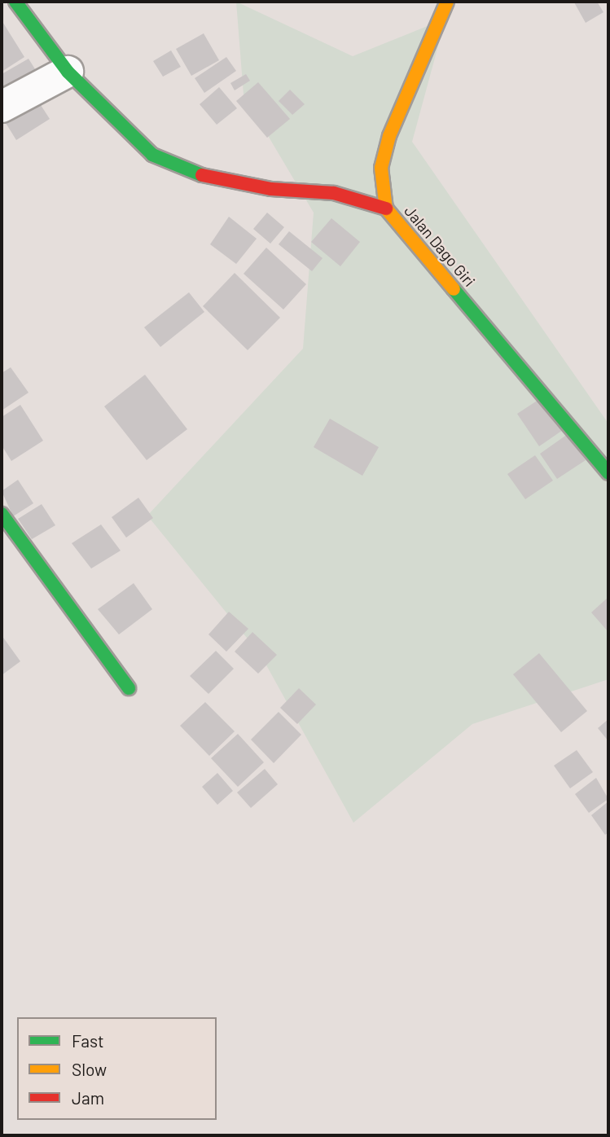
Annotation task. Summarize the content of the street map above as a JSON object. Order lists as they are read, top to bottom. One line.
{"streets":{"street":["Jalan Dago Giri"]},"legend":["Fast","Slow","Jam"]}
